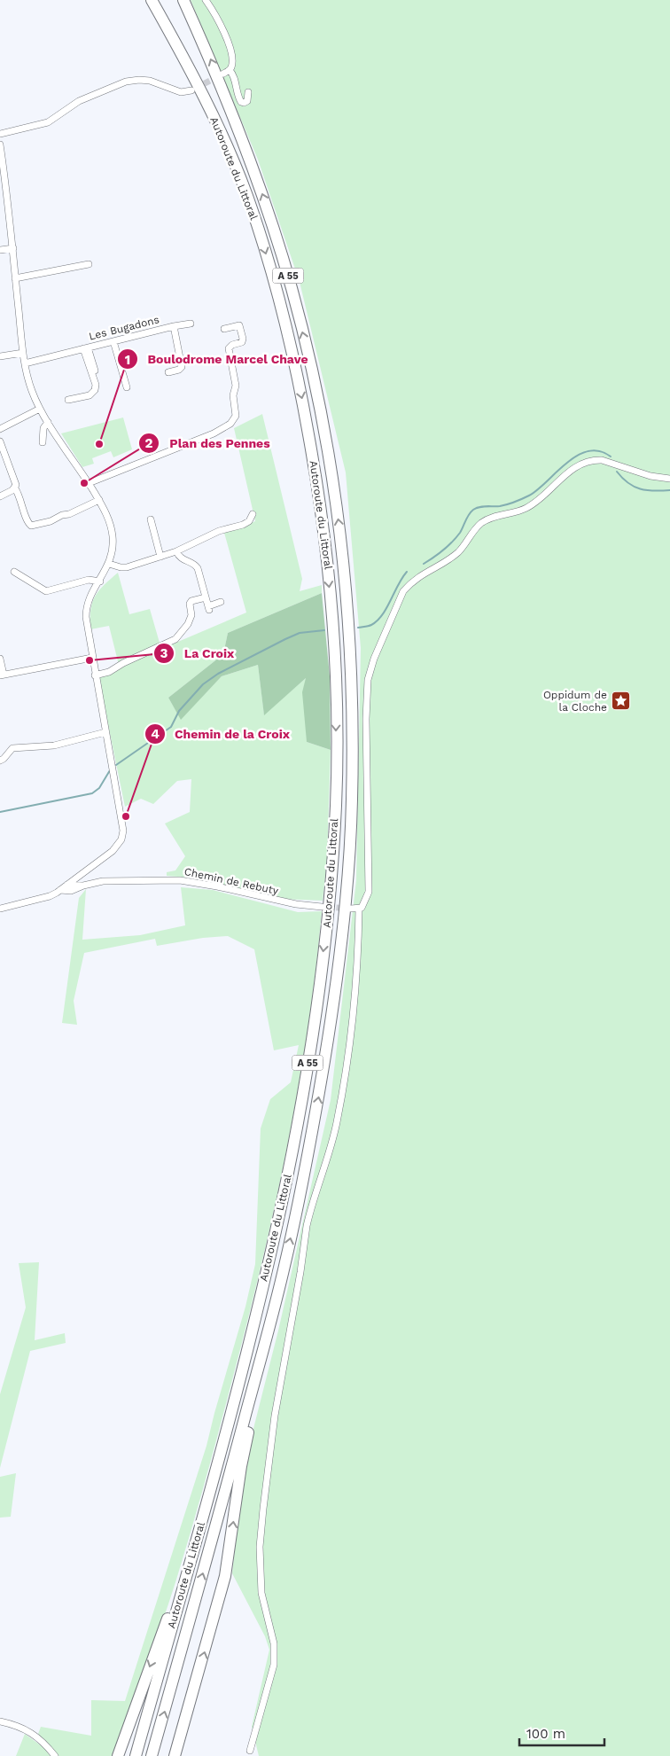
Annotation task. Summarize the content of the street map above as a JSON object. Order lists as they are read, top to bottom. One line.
{"streets":{"highway":["Autoroute du Littoral","A 55"],"street":["Les Bugadons","Chemin de Rebuty"]},"places":{"other":["Boulodrome Marcel Chave","Plan des Pennes","La Croix","Chemin de la Croix"],"place":["Oppidum de la Cloche"]},"scale_bar":"100 m"}
